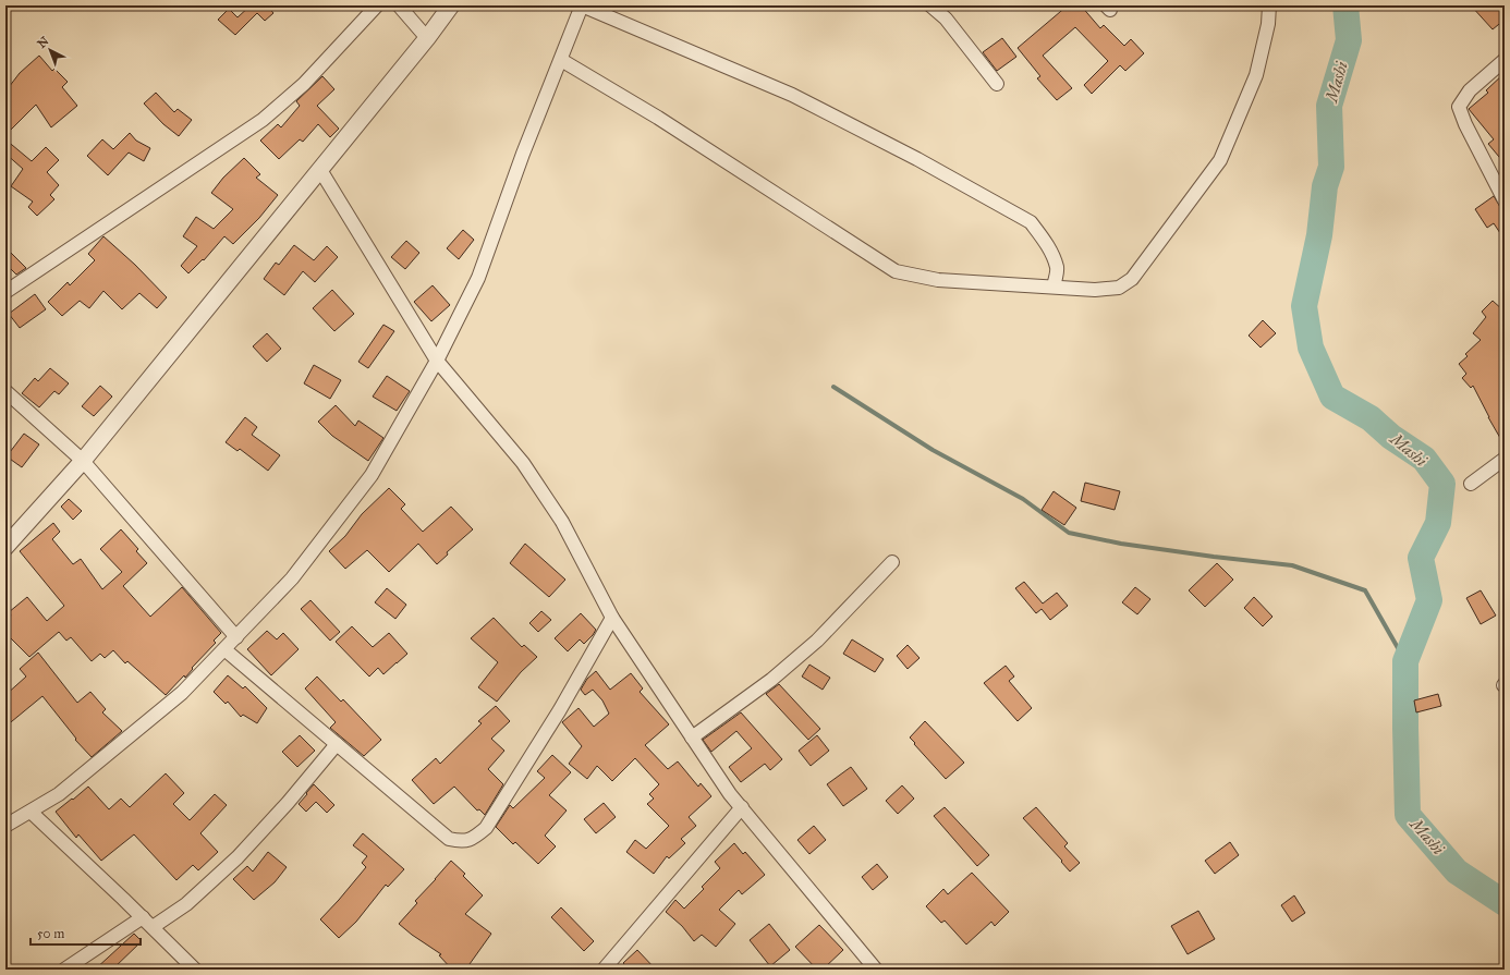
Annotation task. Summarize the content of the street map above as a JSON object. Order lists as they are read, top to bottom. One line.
{"water":["Mashi"],"scale_bar":"50 m","north":"top left"}
